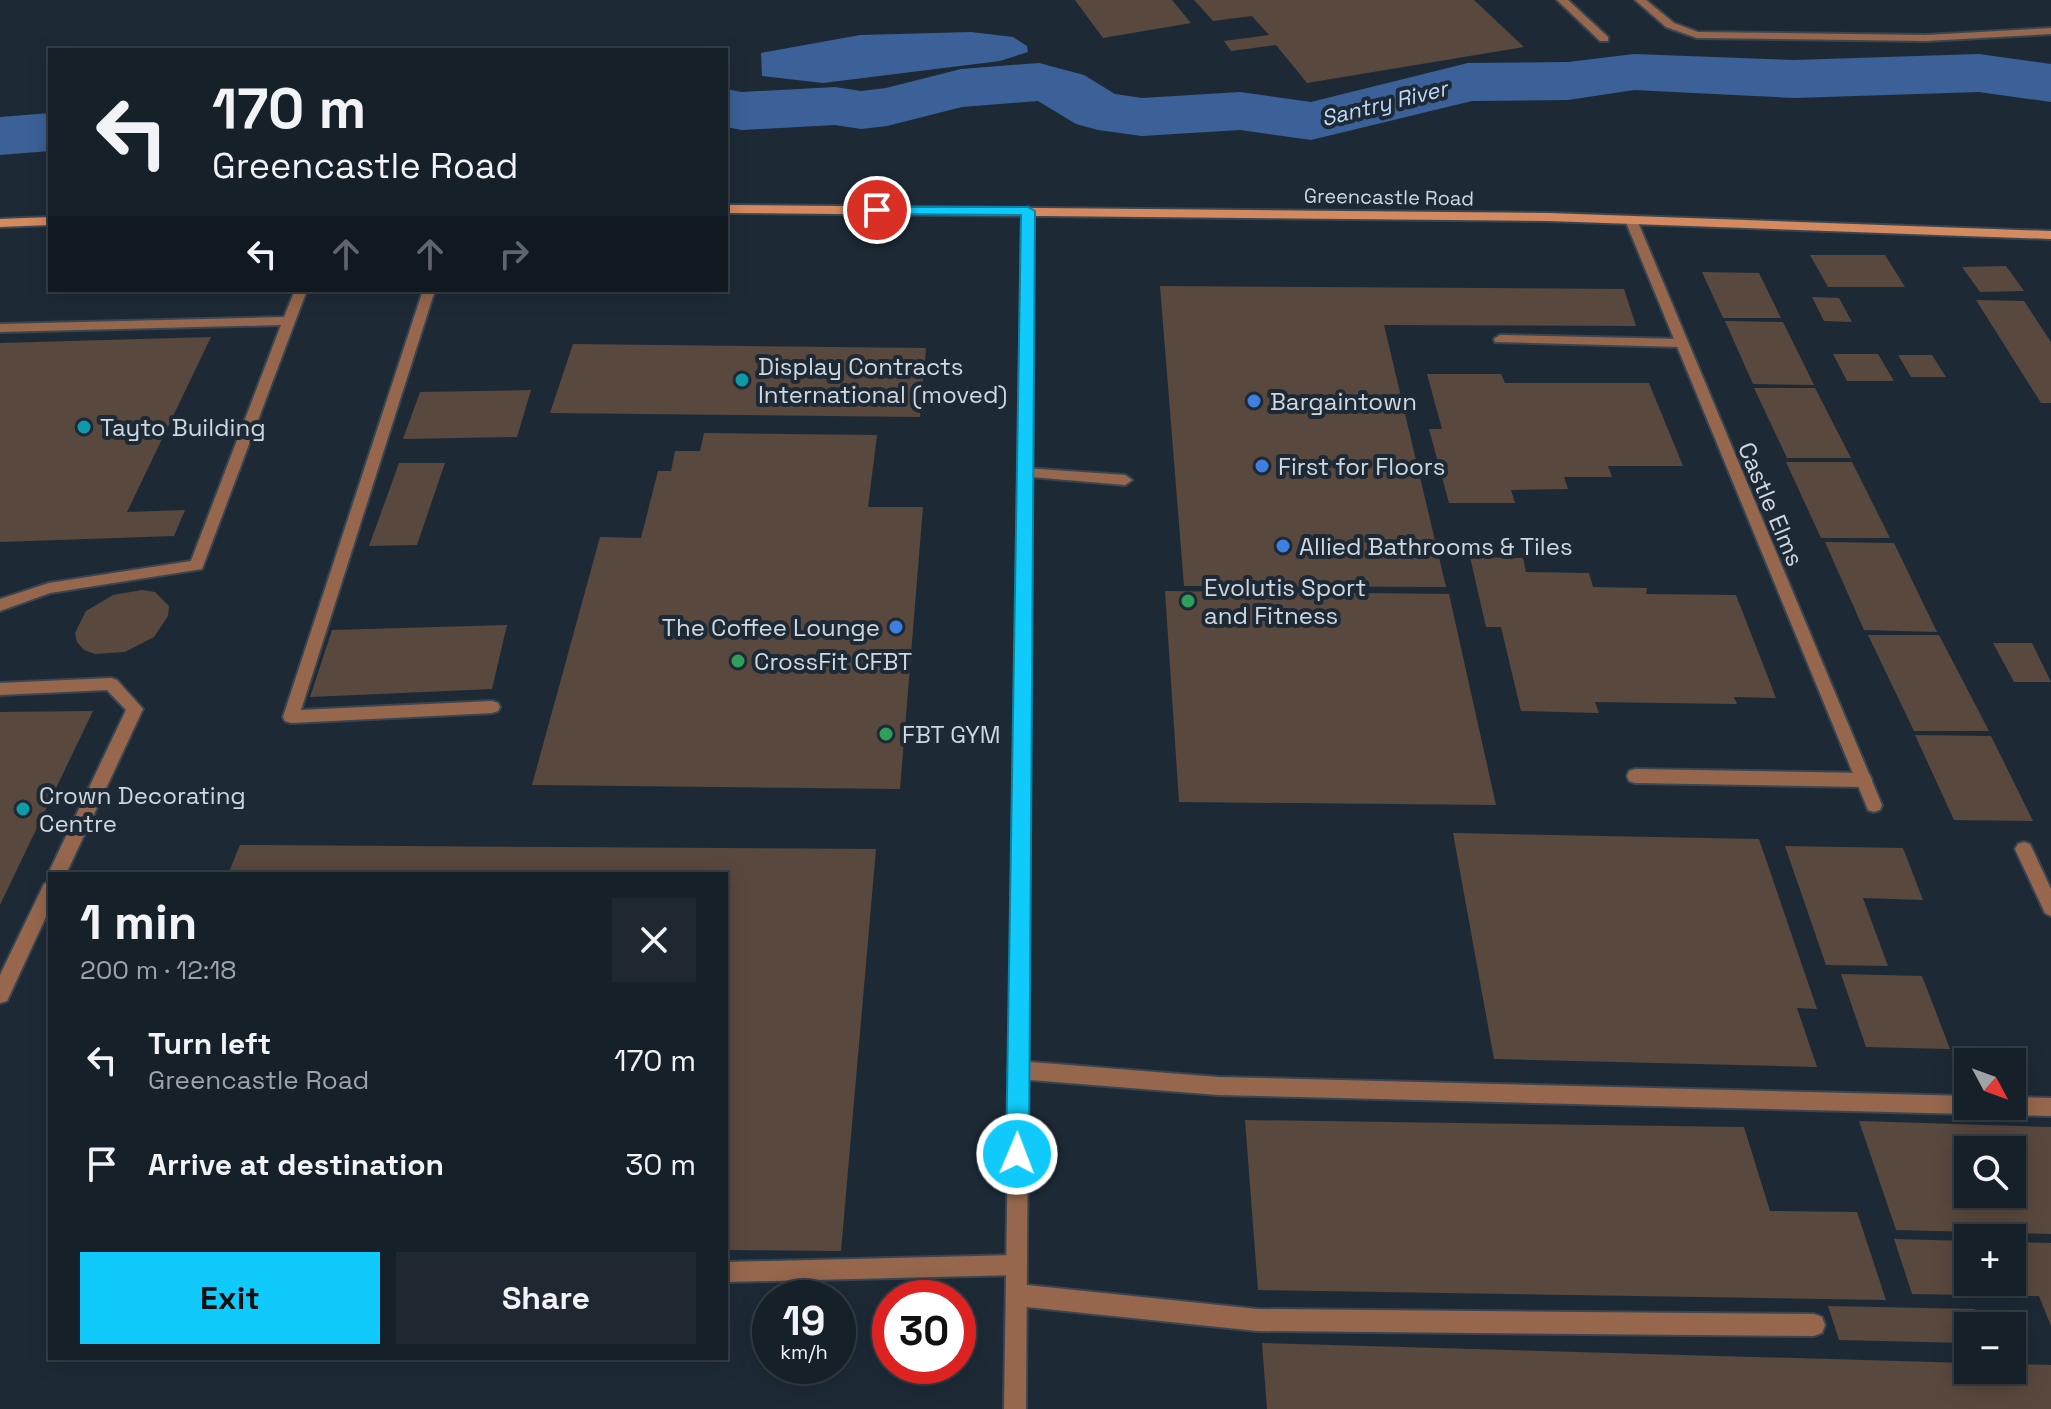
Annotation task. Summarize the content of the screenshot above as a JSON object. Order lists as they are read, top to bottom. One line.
{"streets":{"street":["Greencastle Road","Castle Elms"]},"crossings":[["Greencastle Road","Castle Elms"]],"water":["Santry River"],"places":["Display Contracts International (moved)","Bargaintown","Tayto Building","First for Floors","Allied Bathrooms & Tiles","Evolutis Sport and Fitness","The Coffee Lounge","CrossFit CFBT","FBT GYM","Crown Decorating Centre"],"north":"bottom right","page":{"turn":["170 m","Greencastle Road"],"heading":["1 min","200 m · 12:18"],"list":[{"name":"Turn left","note":"Greencastle Road","value":"170 m"},{"name":"Arrive at destination","value":"30 m"}],"map_buttons":["+","−"],"buttons":["Exit","Share"],"speed":"19 km/h","limit":"30"}}
